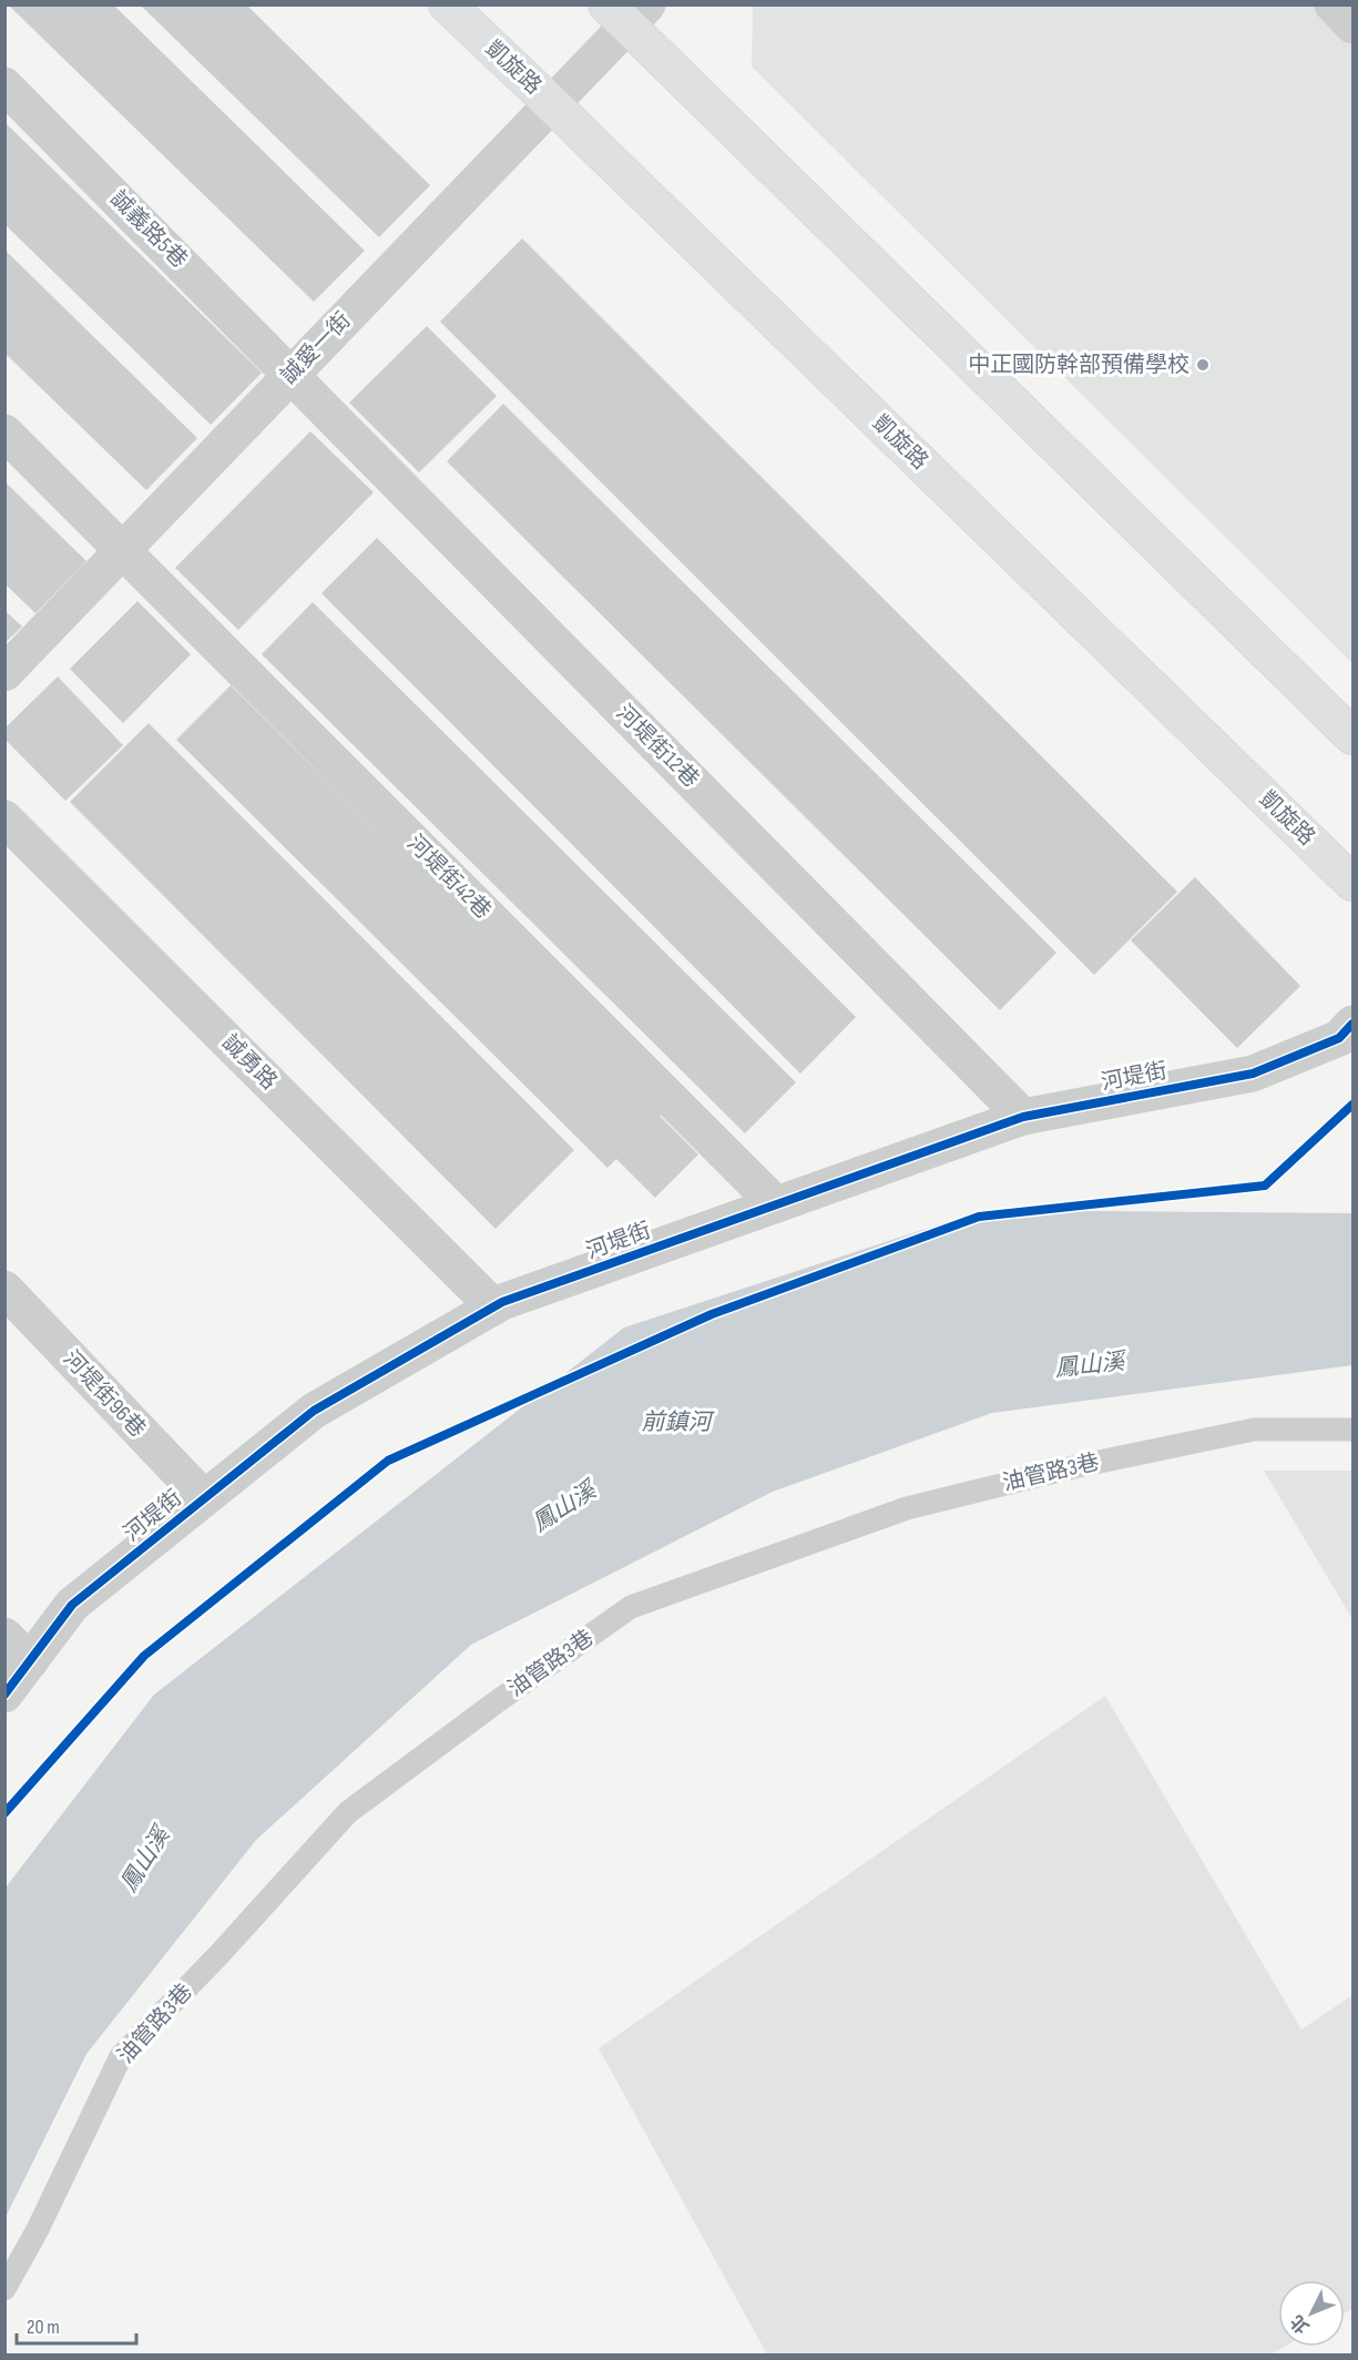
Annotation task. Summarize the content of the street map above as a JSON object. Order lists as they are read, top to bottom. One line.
{"streets":{"street":["凱旋路","誠義路5巷","誠愛一街","河堤街12巷","河堤街42巷","誠勇路","河堤街","河堤街96巷"],"lane":["油管路3巷"]},"crossings":[["凱旋路","誠愛一街"],["誠義路5巷","誠愛一街"],["誠義路5巷","河堤街12巷"],["誠愛一街","河堤街12巷"],["誠愛一街","河堤街42巷"],["河堤街12巷","河堤街"],["河堤街42巷","河堤街"],["誠勇路","河堤街"],["河堤街","河堤街96巷"]],"water":["鳳山溪","前鎮河"],"places":["中正國防幹部預備學校"],"scale_bar":"20 m","north":"bottom left"}
